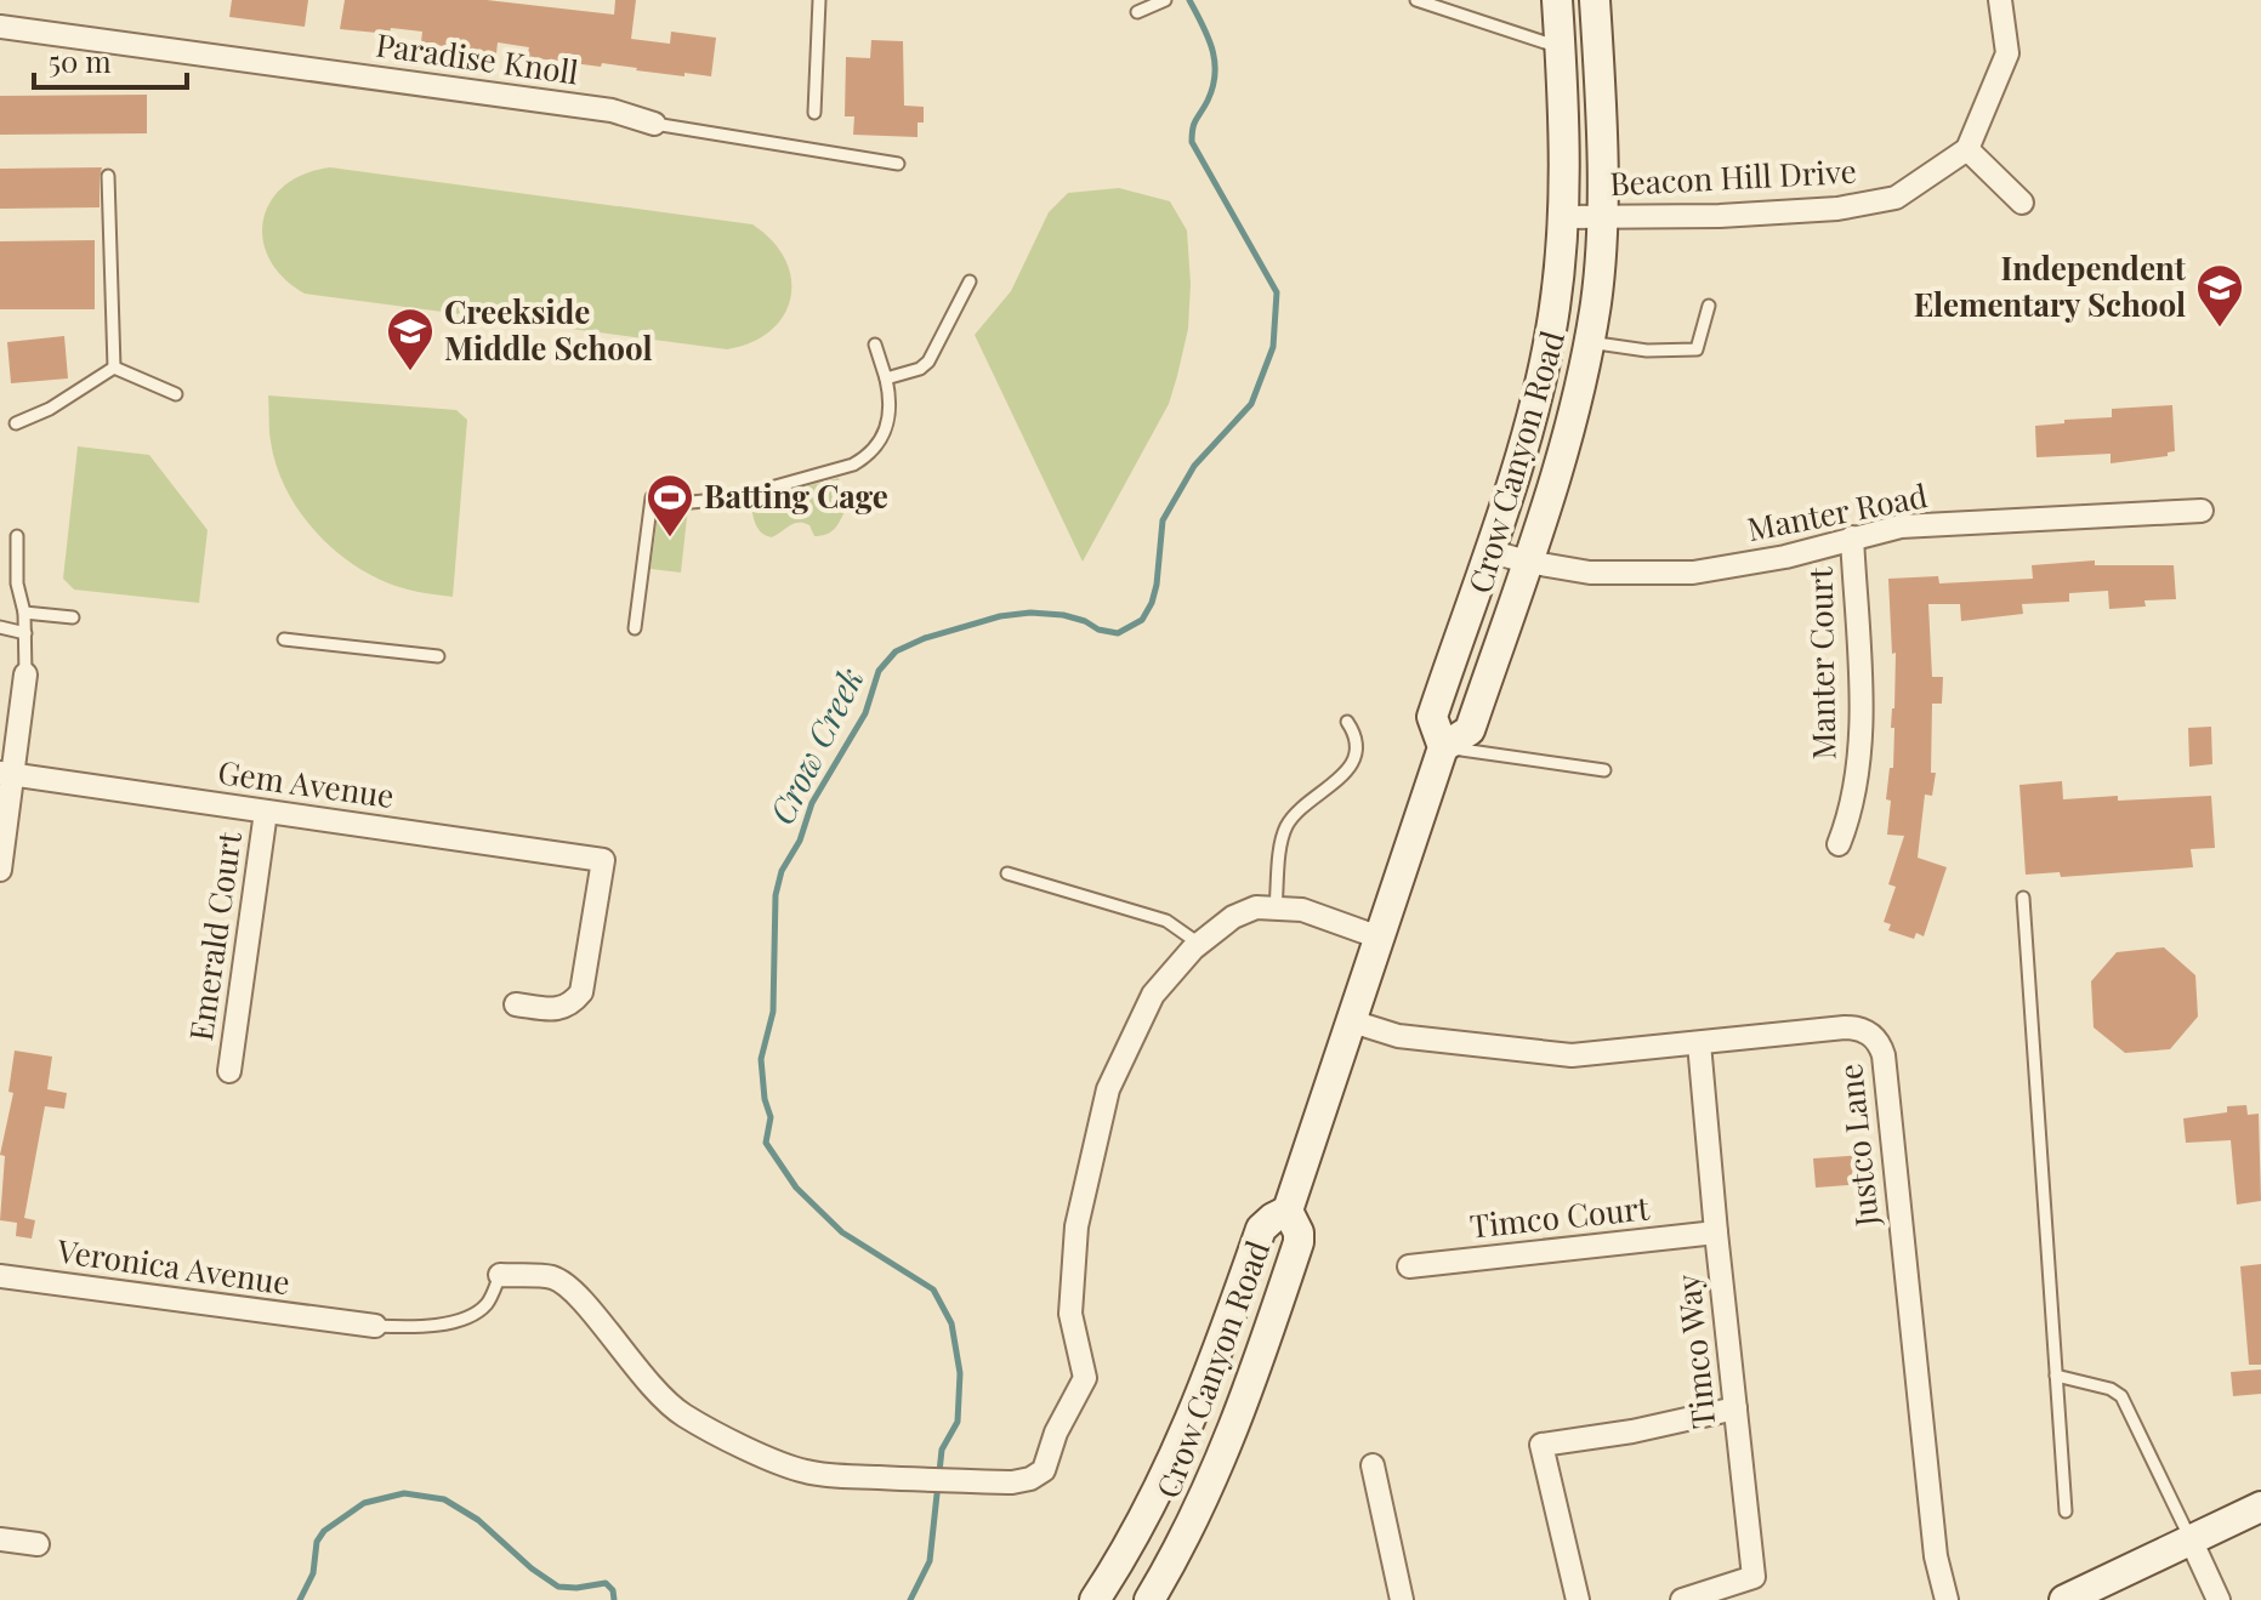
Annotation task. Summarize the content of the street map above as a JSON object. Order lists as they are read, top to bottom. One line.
{"streets":{"main road":["Crow Canyon Road"],"street":["Paradise Knoll","Beacon Hill Drive","Manter Road","Manter Court","Gem Avenue","Emerald Court","Justco Lane","Timco Court","Veronica Avenue","Timco Way"]},"crossings":[["Beacon Hill Drive","Crow Canyon Road"],["Crow Canyon Road","Manter Road"],["Crow Canyon Road","Justco Lane"],["Manter Road","Manter Court"],["Gem Avenue","Emerald Court"],["Justco Lane","Timco Way"],["Timco Court","Timco Way"]],"water":["Crow Creek"],"places":{"school or university":["Independent Elementary School","Creekside Middle School"],"sports":["Batting Cage"]},"scale_bar":"50 m"}
